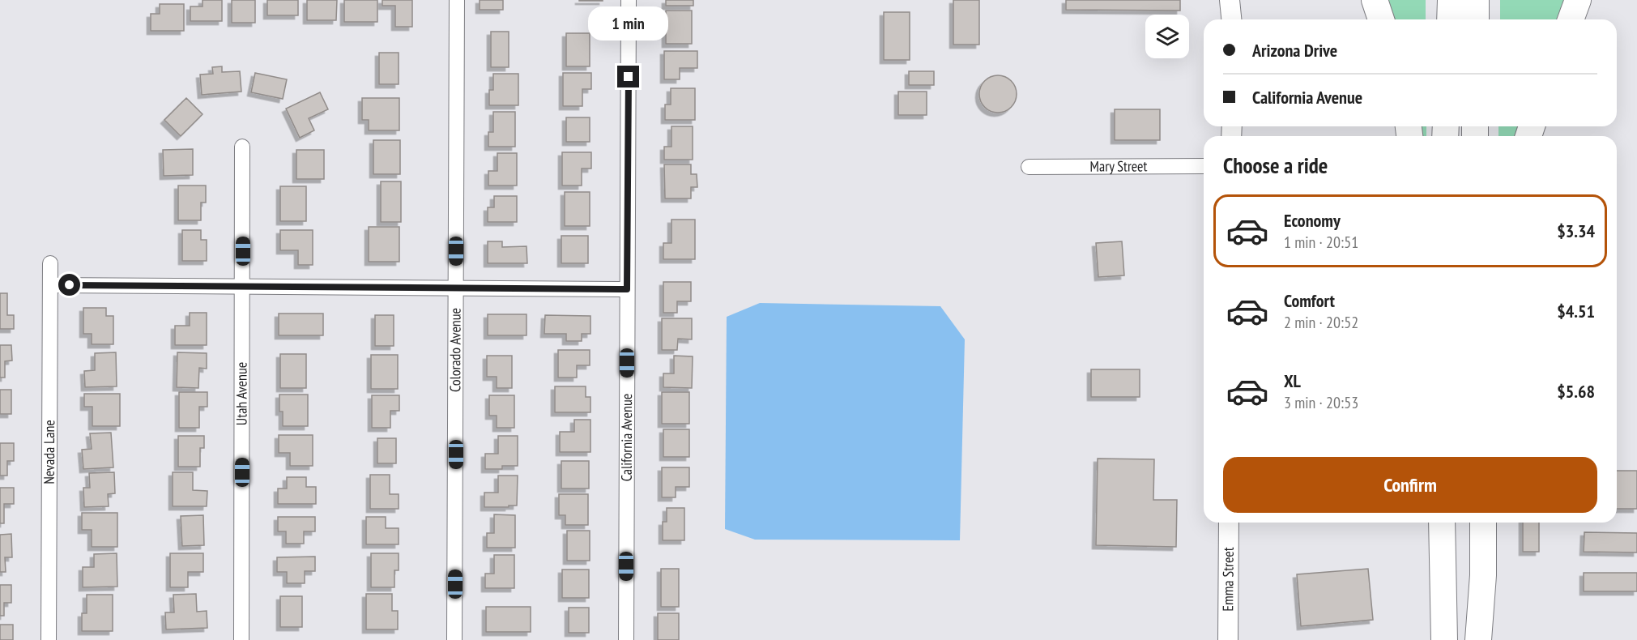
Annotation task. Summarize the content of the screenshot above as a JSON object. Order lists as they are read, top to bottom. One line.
{"streets":{"street":["Mary Street","Colorado Avenue","Utah Avenue","California Avenue","Nevada Lane","Emma Street"]},"page":{"bubble":"1 min","banner":["Arizona Drive","California Avenue"],"heading":"Choose a ride","list":[{"name":"Economy","note":"1 min · 20:51","value":"$3.34"},{"name":"Comfort","note":"2 min · 20:52","value":"$4.51"},{"name":"XL","note":"3 min · 20:53","value":"$5.68"}],"buttons":"Confirm"}}
